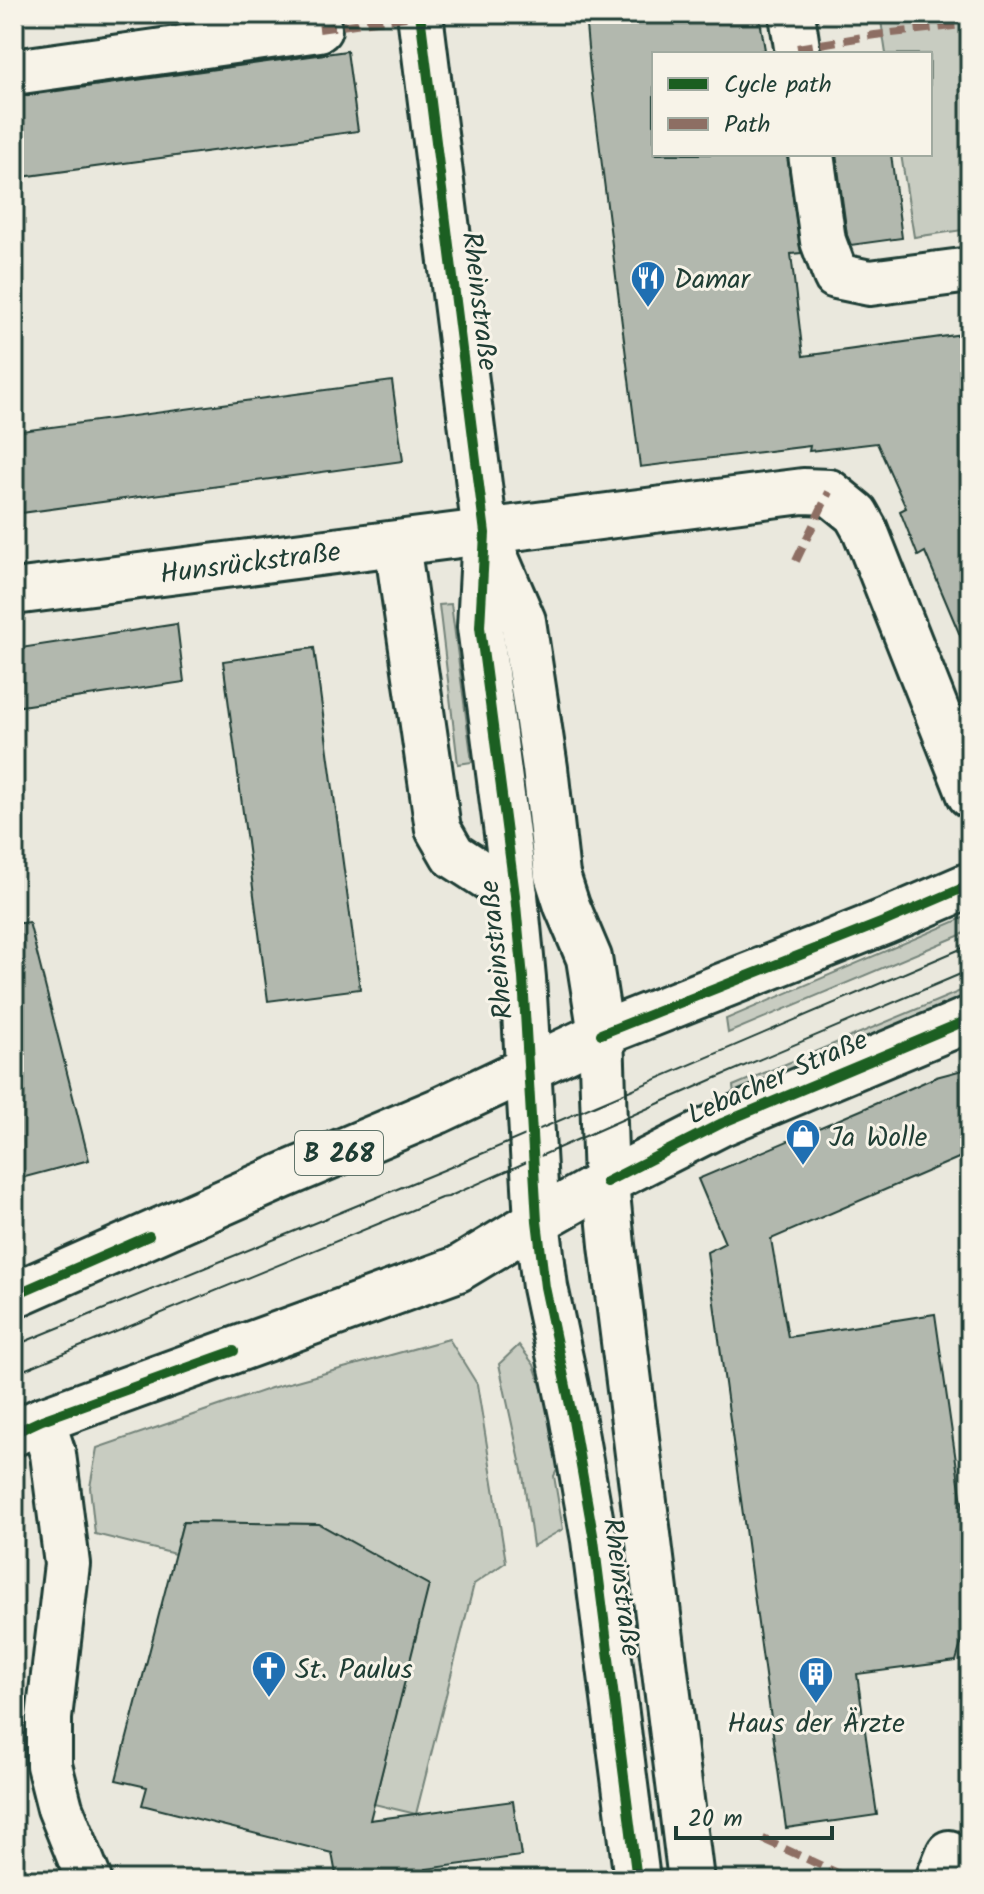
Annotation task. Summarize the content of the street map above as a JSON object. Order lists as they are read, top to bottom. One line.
{"streets":{"street":["Rheinstraße","Hunsrückstraße","Lebacher Straße","B 268"]},"crossings":[["Rheinstraße","Hunsrückstraße"],["Rheinstraße","Lebacher Straße"],["Rheinstraße","B 268"]],"places":{"restaurant":["Damar"],"shop":["Ja Wolle"],"church":["St. Paulus"],"building":["Haus der Ärzte"]},"legend":["Cycle path","Path"],"scale_bar":"20 m"}
